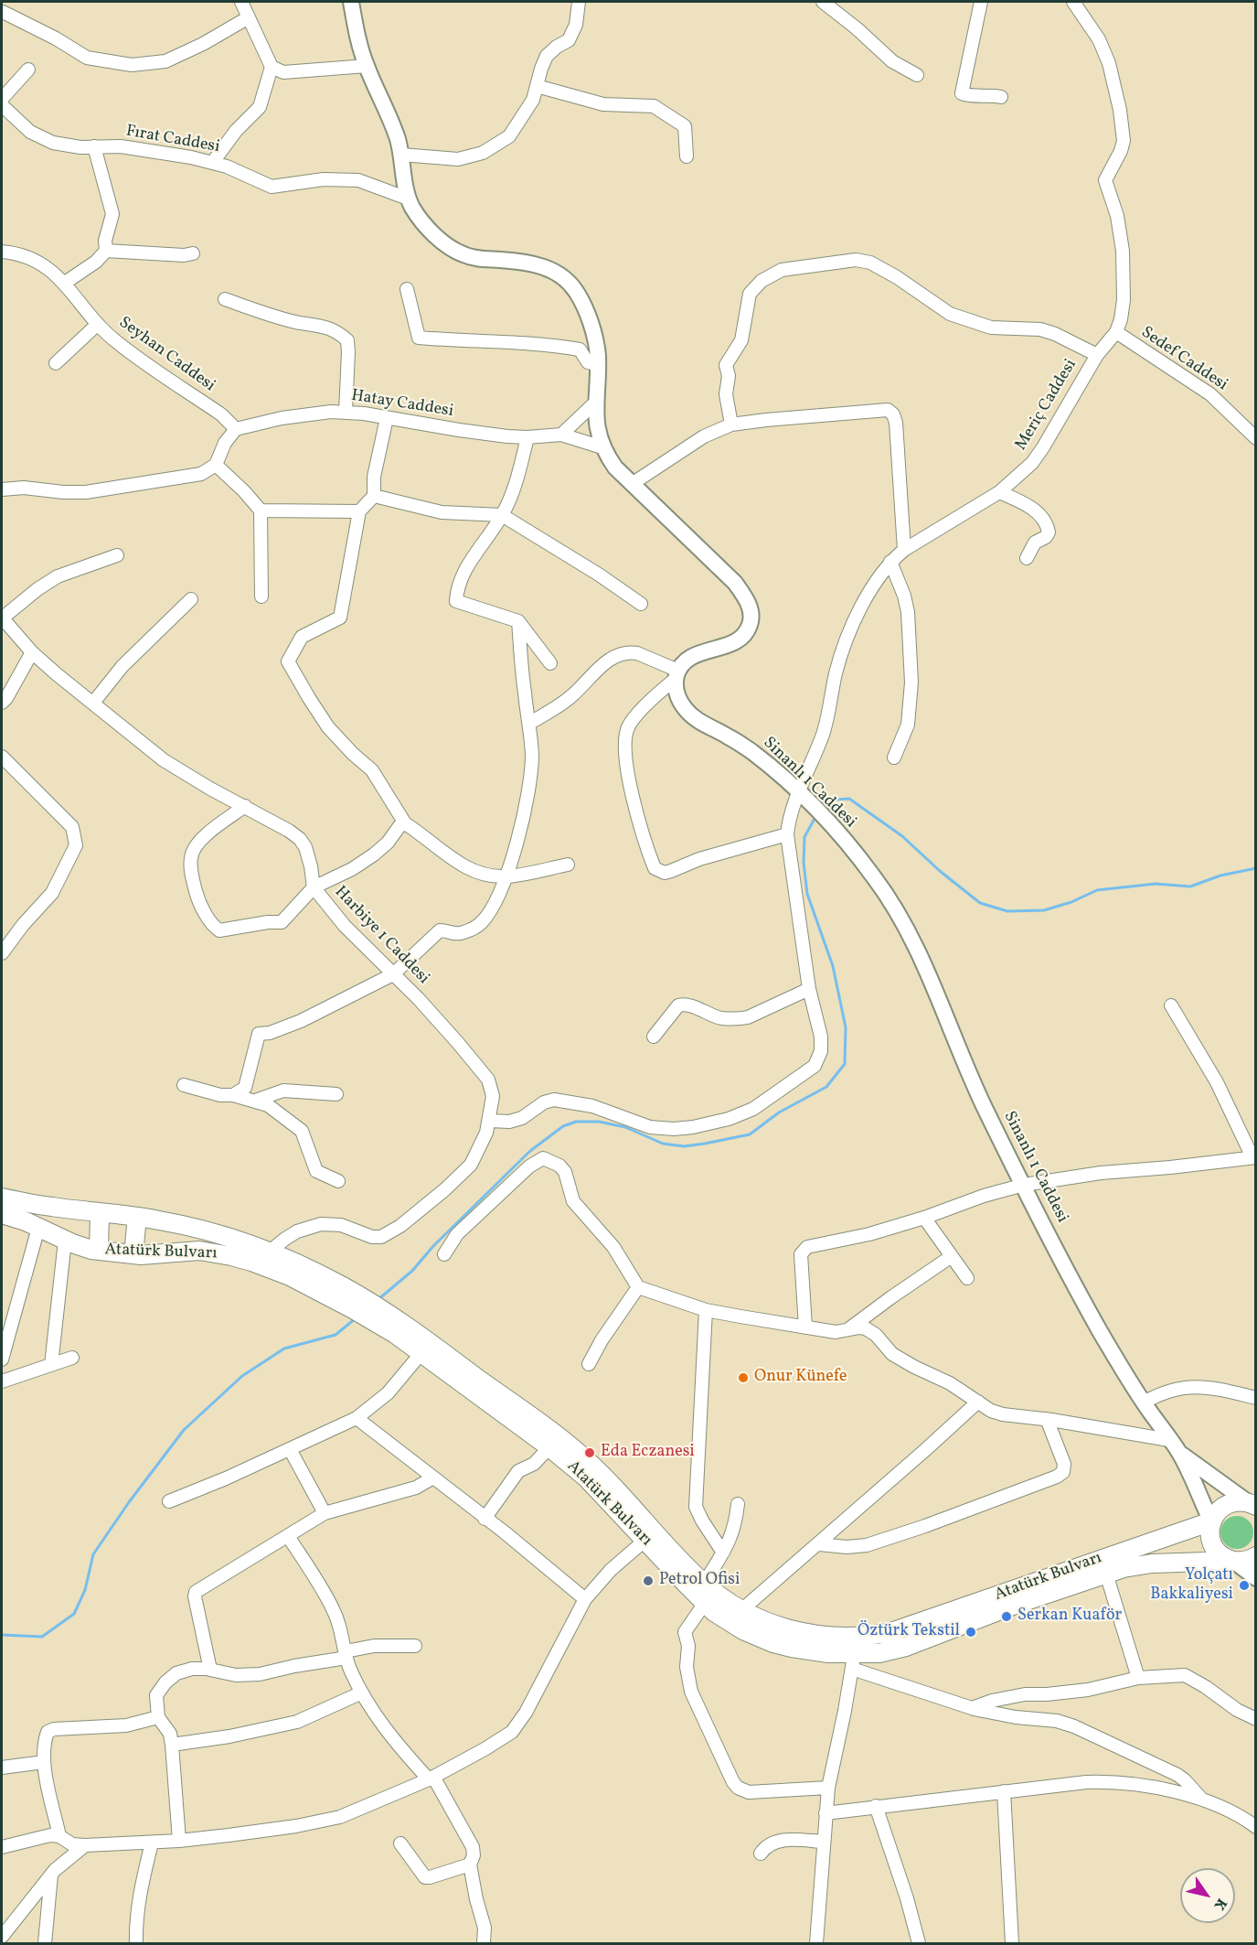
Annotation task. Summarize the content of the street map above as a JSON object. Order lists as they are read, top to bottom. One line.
{"streets":{"highway":["Atatürk Bulvarı"],"main road":["Sinanlı 1 Caddesi"],"street":["Fırat Caddesi","Seyhan Caddesi","Sedef Caddesi","Hatay Caddesi","Meriç Caddesi","Harbiye 1 Caddesi"]},"crossings":[["Seyhan Caddesi","Hatay Caddesi"],["Sedef Caddesi","Meriç Caddesi"],["Meriç Caddesi","Sinanlı 1 Caddesi"],["Sinanlı 1 Caddesi","Atatürk Bulvarı"],["Harbiye 1 Caddesi","Atatürk Bulvarı"]],"places":["Onur Künefe","Eda Eczanesi","Petrol Ofisi","Yolçatı Bakkaliyesi","Serkan Kuaför","Öztürk Tekstil"],"north":"bottom right"}
